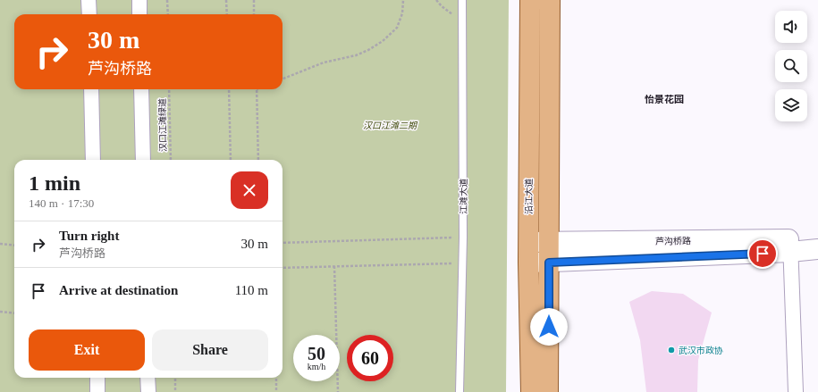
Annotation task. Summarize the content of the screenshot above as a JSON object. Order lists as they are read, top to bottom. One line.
{"streets":{"main road":["沿江大道","芦沟桥路"],"lane":["江滩大道"],"path":["汉口江滩绿道"]},"crossings":[["沿江大道","芦沟桥路"]],"districts":["怡景花园"],"parks":["汉口江滩二期"],"places":["武汉市政协"],"page":{"turn":["30 m","芦沟桥路"],"heading":["1 min","140 m · 17:30"],"list":[{"name":"Turn right","note":"芦沟桥路","value":"30 m"},{"name":"Arrive at destination","value":"110 m"}],"buttons":["Exit","Share"],"speed":"50 km/h","limit":"60"}}
